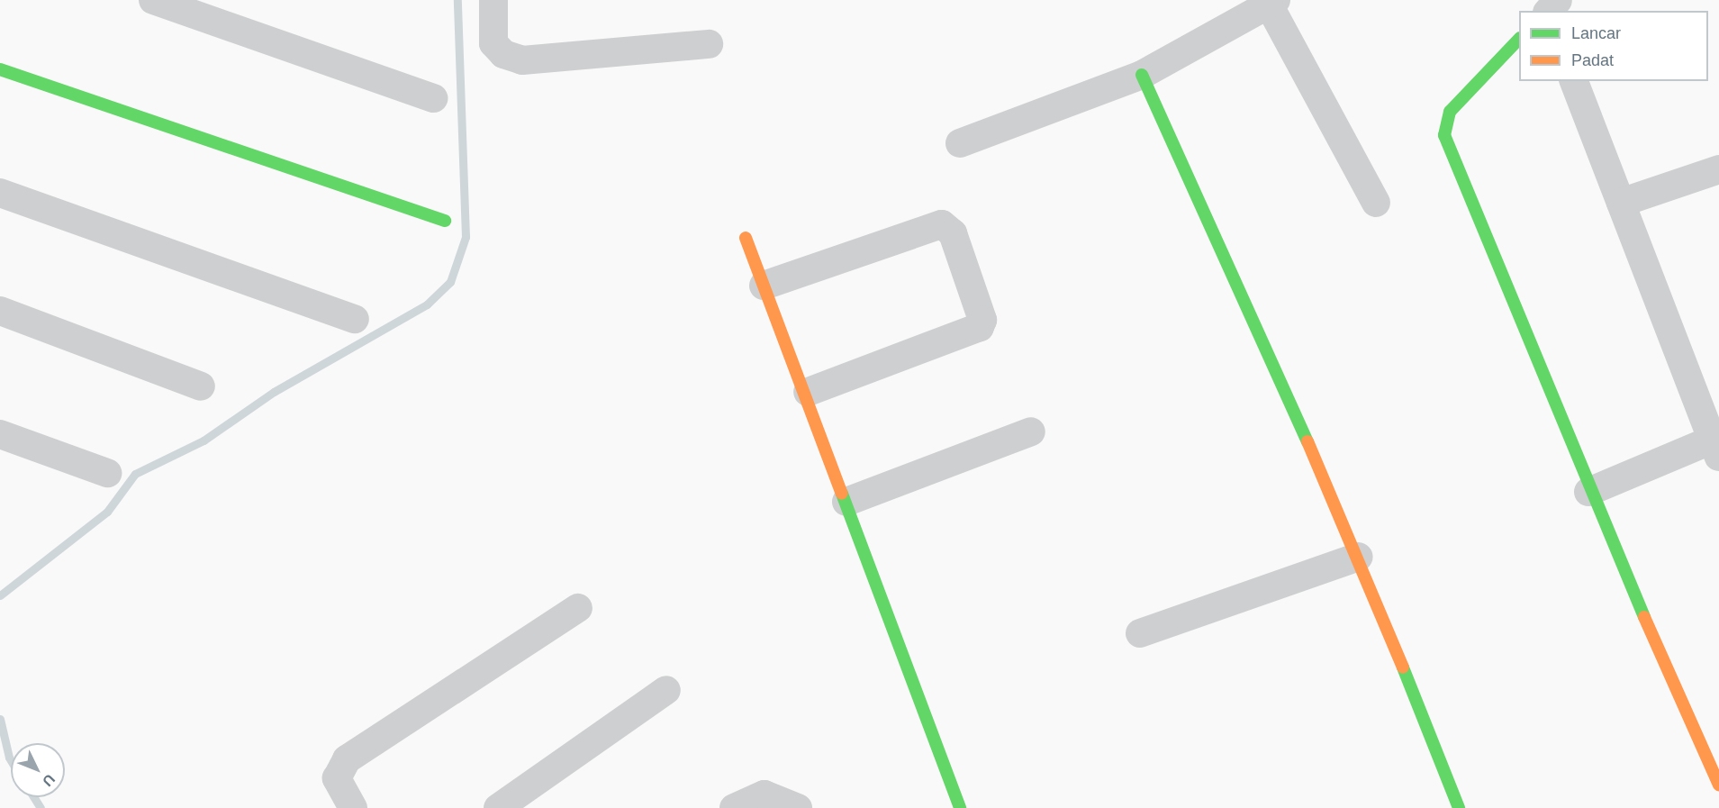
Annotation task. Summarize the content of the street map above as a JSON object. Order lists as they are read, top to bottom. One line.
{"legend":["Lancar","Padat"],"north":"bottom right"}
